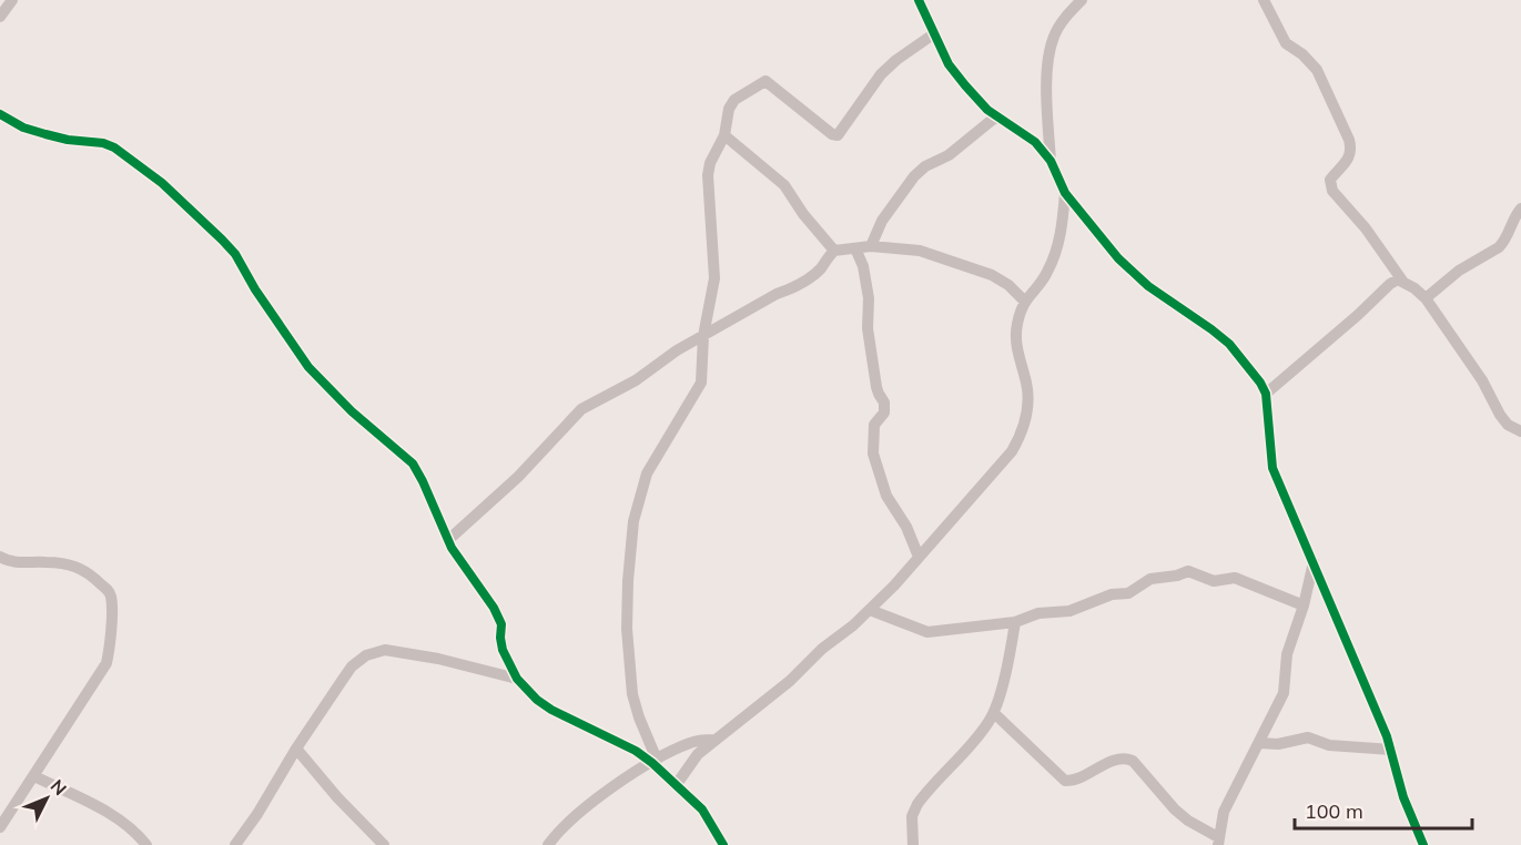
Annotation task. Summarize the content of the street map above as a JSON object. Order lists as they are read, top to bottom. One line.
{"scale_bar":"100 m","north":"top right"}
